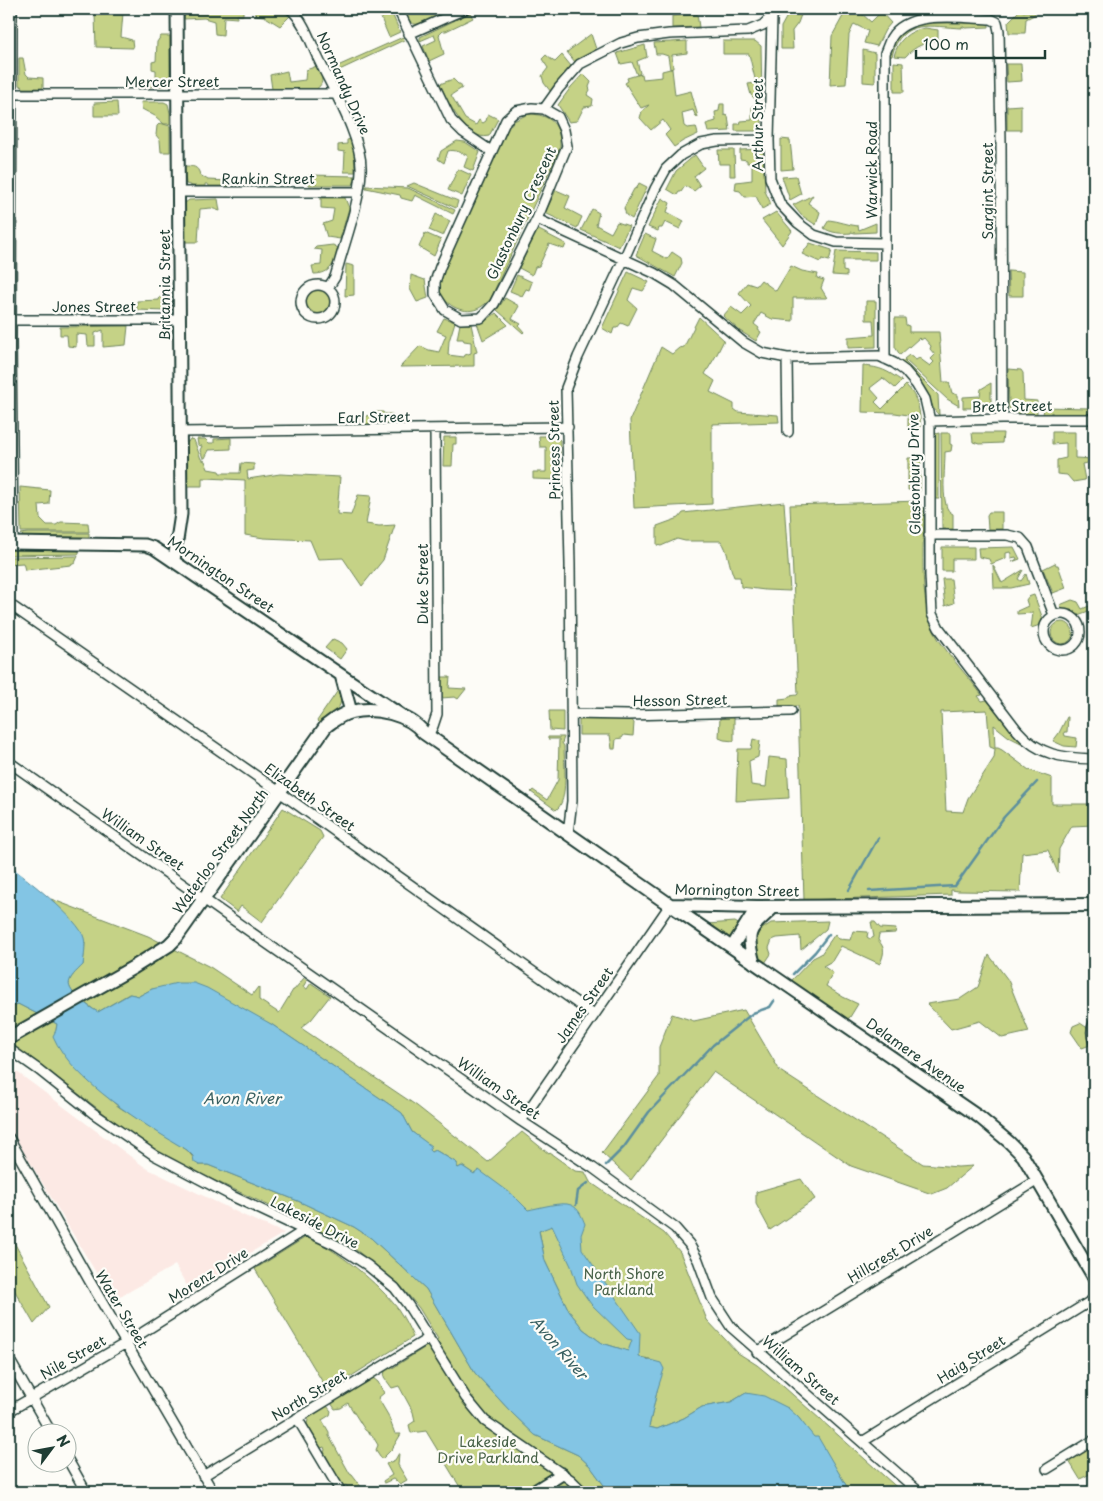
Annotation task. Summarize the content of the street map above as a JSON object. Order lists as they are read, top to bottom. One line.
{"streets":{"main road":["Mornington Street","Waterloo Street North"],"street":["Mercer Street","Normandy Drive","Arthur Street","Warwick Road","Rankin Street","Sargint Street","Glastonbury Crescent","Britannia Street","Jones Street","Brett Street","Earl Street","Princess Street","Glastonbury Drive","Duke Street","Hesson Street","Elizabeth Street","William Street","James Street","Delamere Avenue","Lakeside Drive","Hillcrest Drive","Morenz Drive","Water Street","Nile Street","Haig Street","North Street"]},"crossings":[["Mercer Street","Normandy Drive"],["Mercer Street","Britannia Street"],["Normandy Drive","Rankin Street"],["Arthur Street","Warwick Road"],["Arthur Street","Princess Street"],["Warwick Road","Sargint Street"],["Warwick Road","Glastonbury Drive"],["Rankin Street","Britannia Street"],["Sargint Street","Brett Street"],["Glastonbury Crescent","Glastonbury Drive"],["Britannia Street","Jones Street"],["Britannia Street","Earl Street"],["Britannia Street","Mornington Street"],["Brett Street","Glastonbury Drive"],["Earl Street","Princess Street"],["Earl Street","Duke Street"],["Princess Street","Glastonbury Drive"],["Princess Street","Mornington Street"],["Princess Street","Hesson Street"],["Mornington Street","Duke Street"],["Mornington Street","Waterloo Street North"],["Mornington Street","James Street"],["Mornington Street","Delamere Avenue"],["Elizabeth Street","Waterloo Street North"],["Elizabeth Street","James Street"],["William Street","Waterloo Street North"],["William Street","James Street"],["William Street","Hillcrest Drive"],["William Street","Haig Street"],["James Street","Delamere Avenue"],["Delamere Avenue","Hillcrest Drive"],["Lakeside Drive","Morenz Drive"],["Lakeside Drive","North Street"],["Morenz Drive","Water Street"],["Morenz Drive","Nile Street"],["Water Street","Nile Street"],["Water Street","North Street"]],"water":["Avon River"],"parks":["North Shore Parkland","Lakeside Drive Parkland"],"scale_bar":"100 m","north":"top right"}
